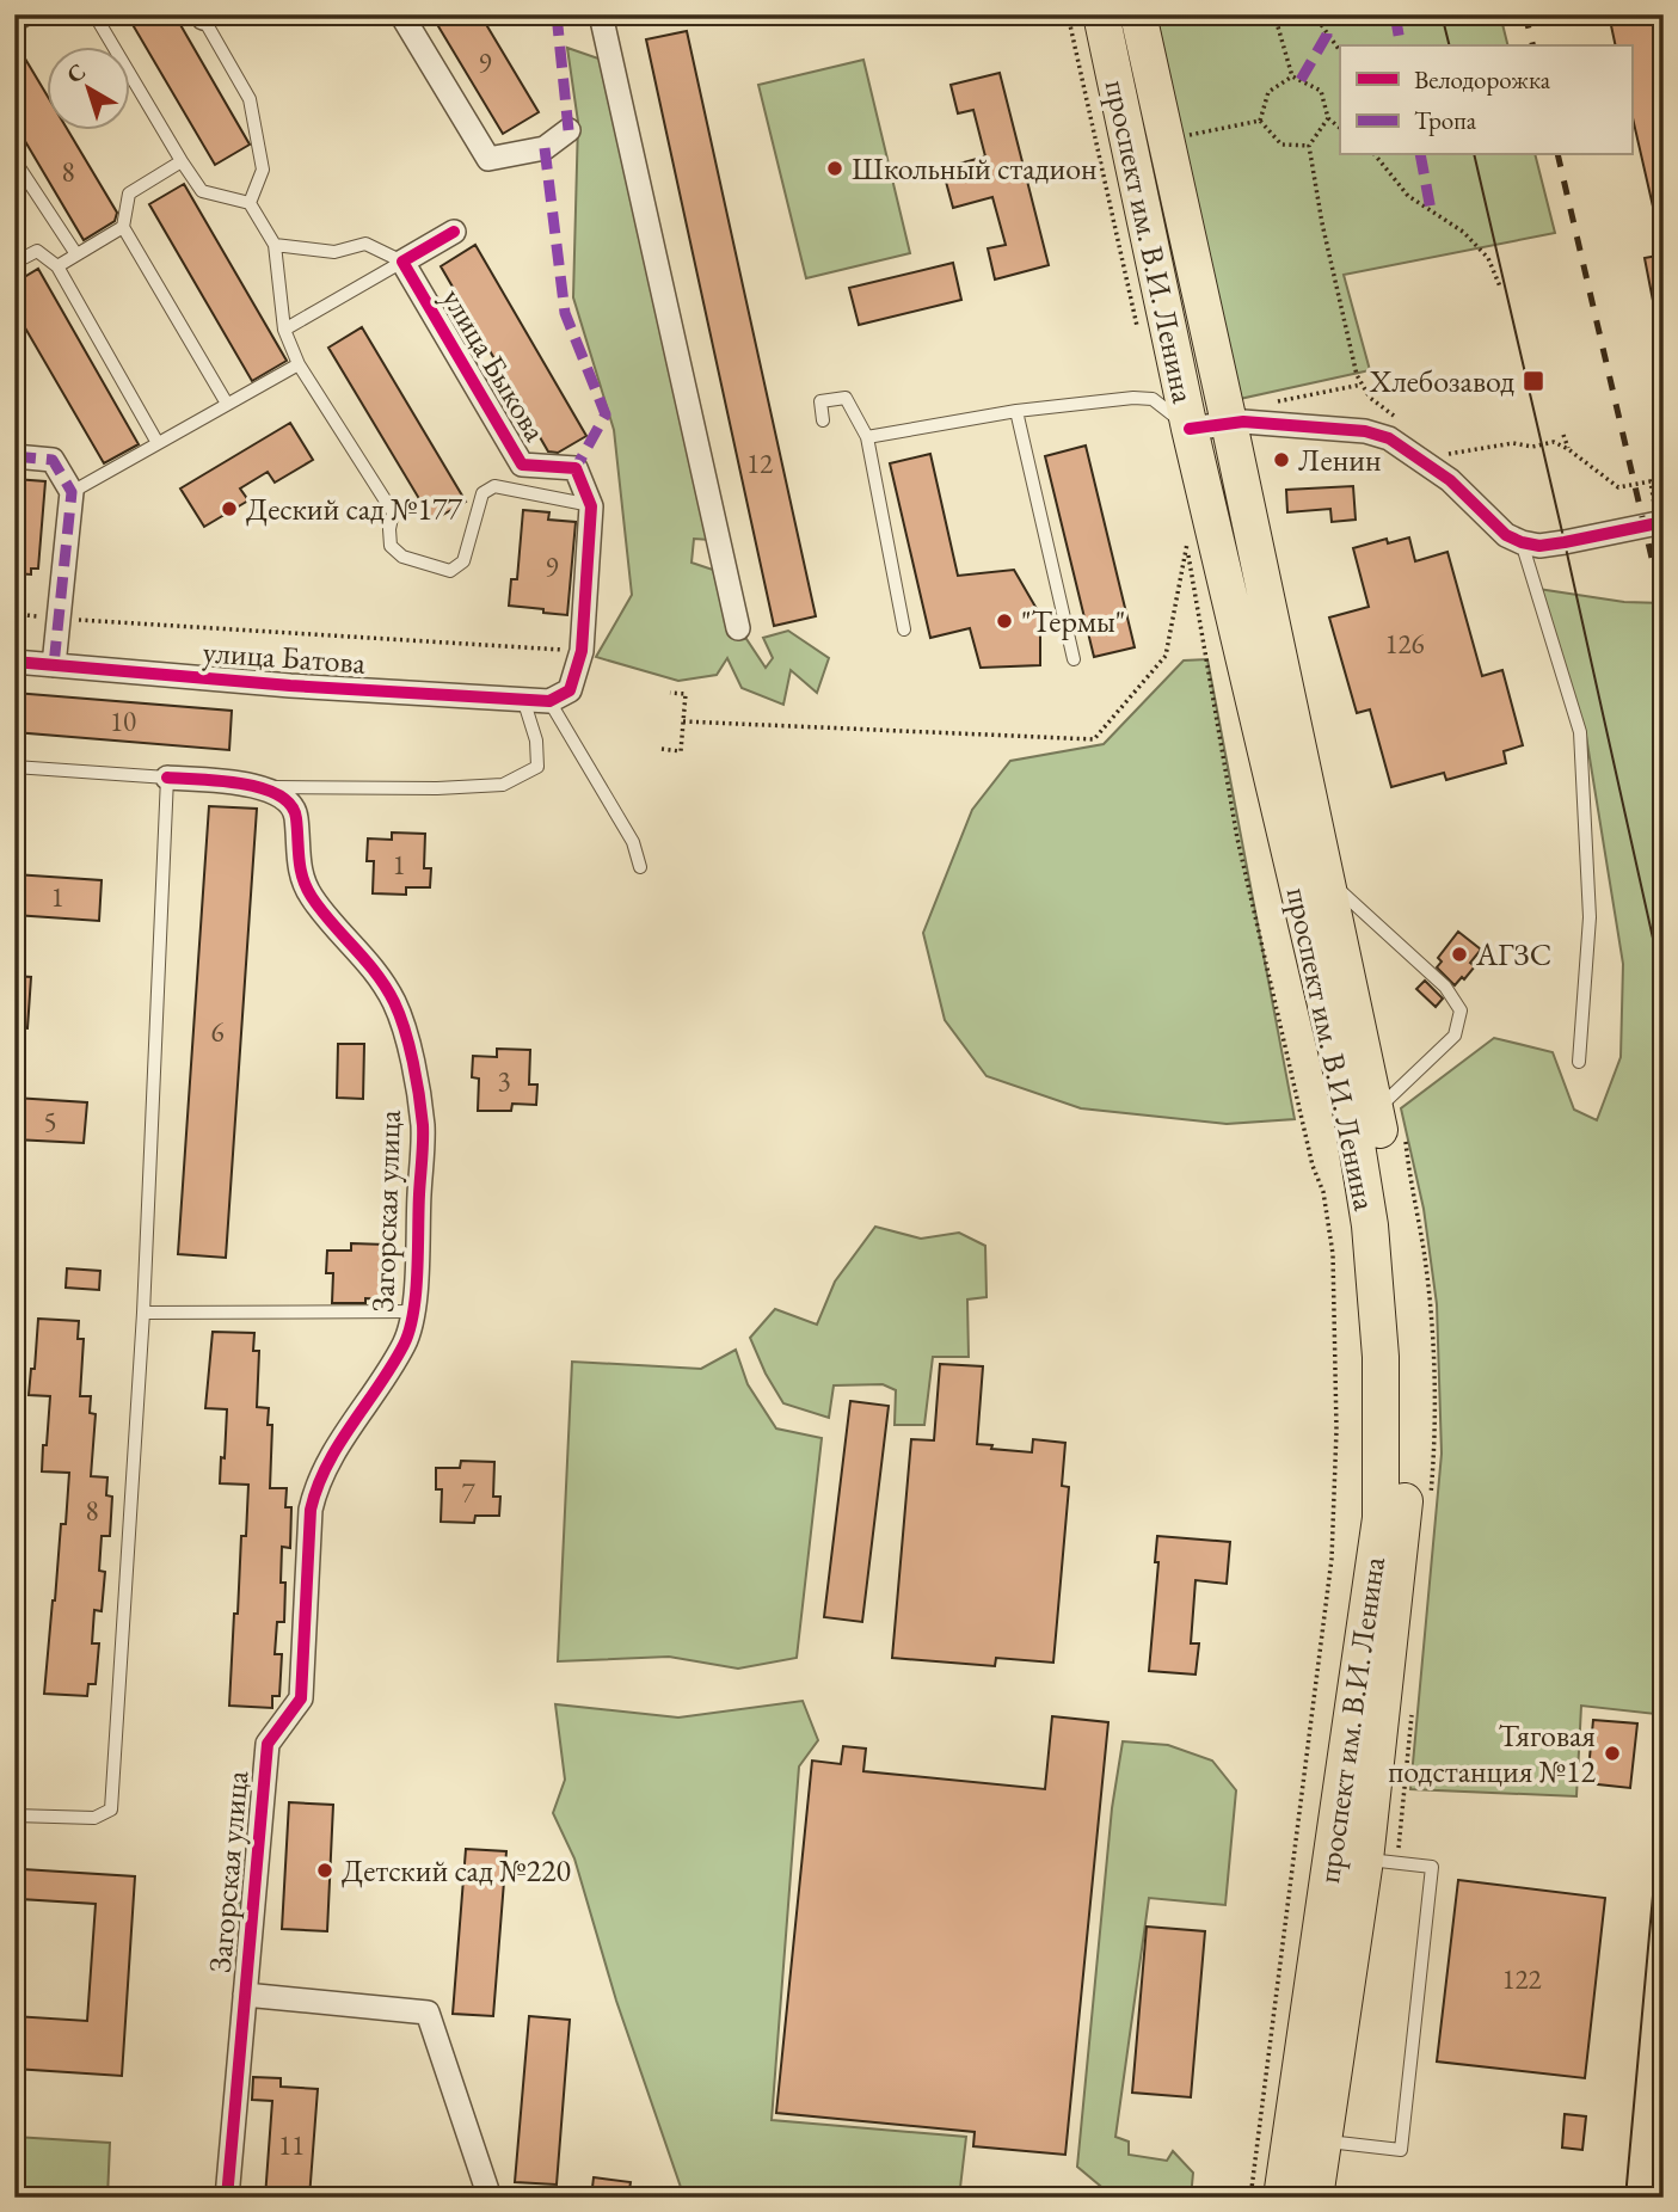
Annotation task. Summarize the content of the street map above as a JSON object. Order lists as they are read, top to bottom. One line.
{"streets":{"main road":["проспект им. В.И. Ленина"],"street":["улица Быкова","улица Батова","Загорская улица"]},"places":{"other":["Школьный стадион","Ленин","Деский сад №177","\"Термы\"","АГЗС","Тяговая подстанция №12","Детский сад №220"],"transit":["Хлебозавод"]},"house_numbers":["9","8","12","9","126","10","1","1","6","3","5","7","8","122","11"],"legend":["Велодорожка","Тропа"],"north":"top left"}
